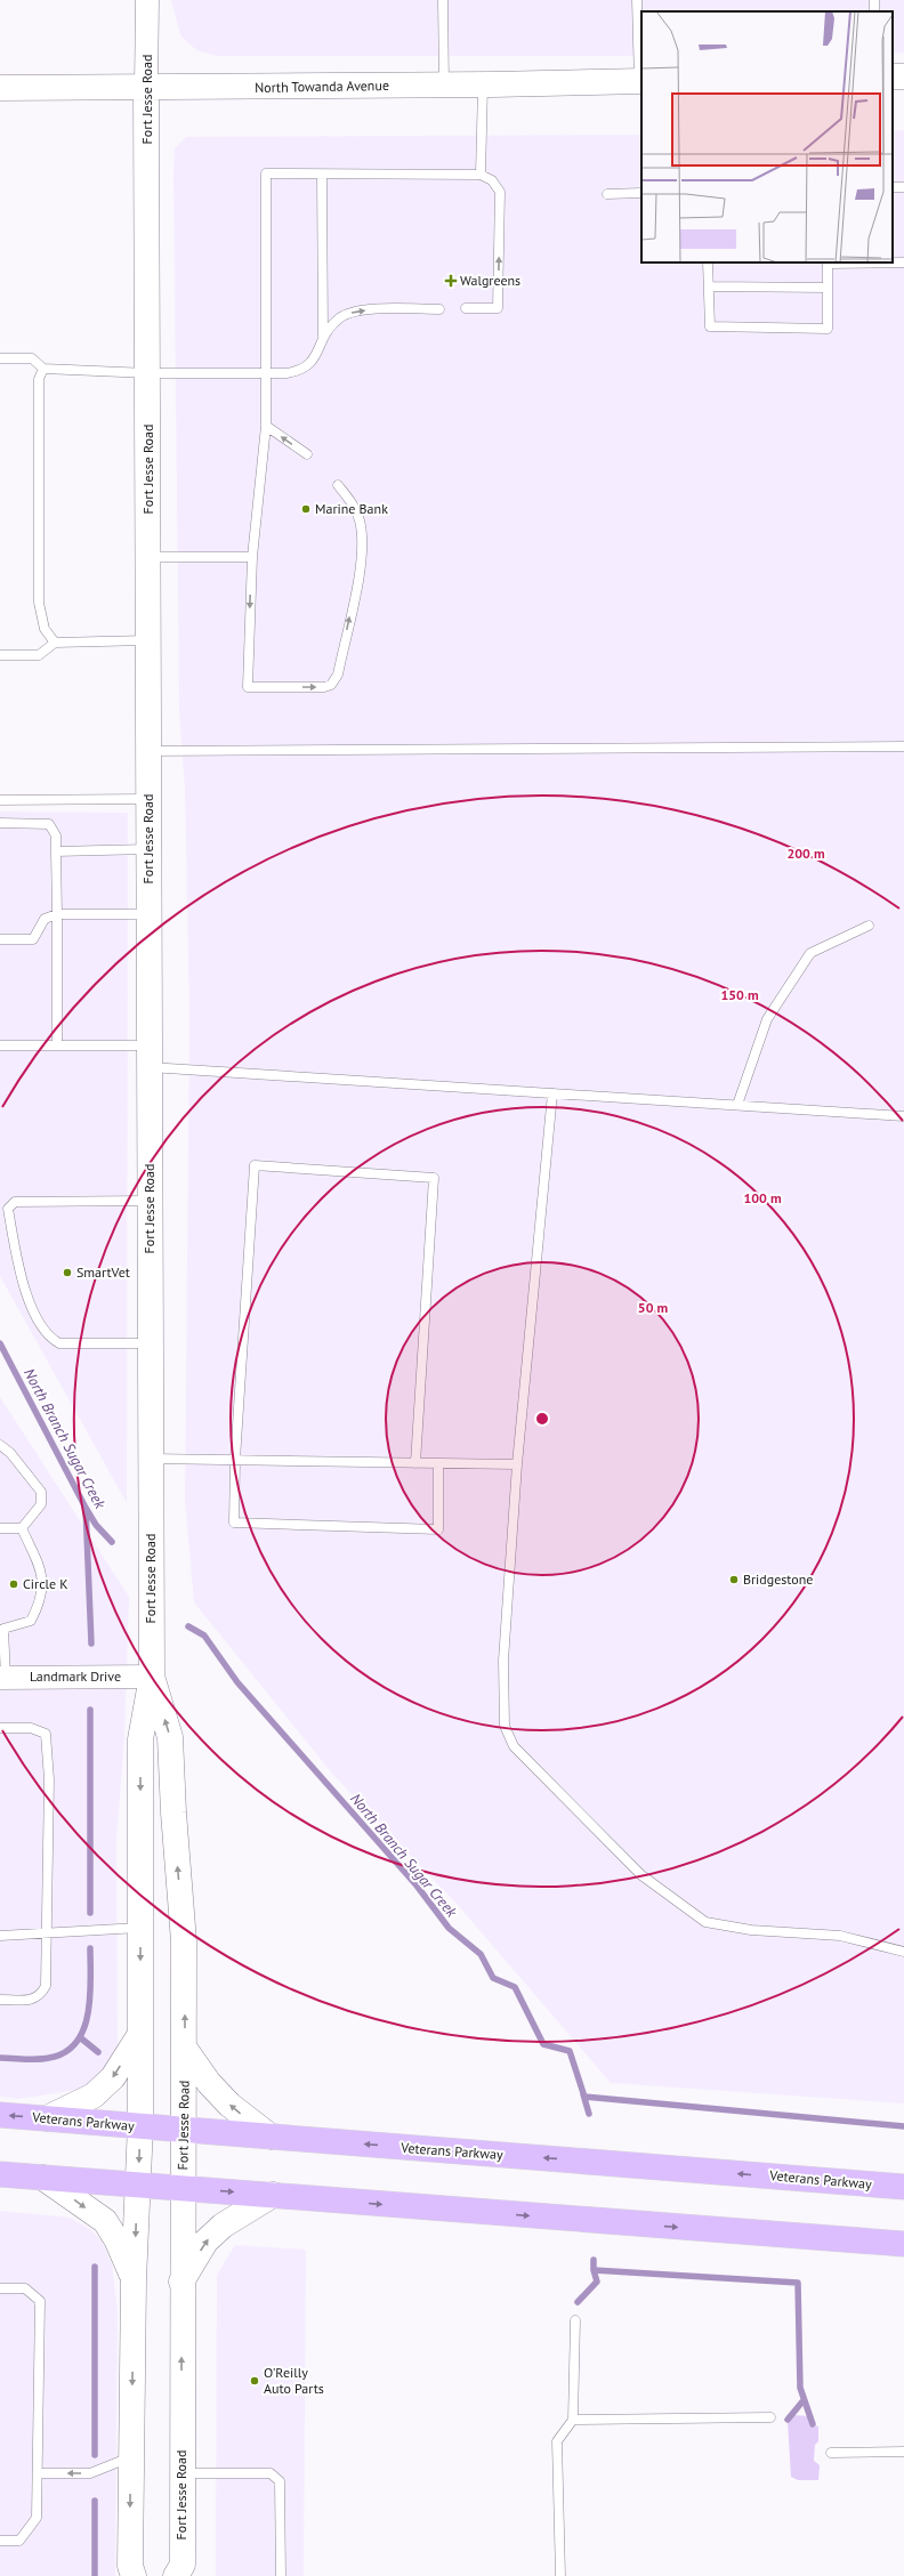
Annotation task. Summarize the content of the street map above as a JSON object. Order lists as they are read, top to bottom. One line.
{"streets":{"highway":["Veterans Parkway"],"main road":["North Towanda Avenue","Fort Jesse Road"],"street":["Landmark Drive"]},"crossings":[["North Towanda Avenue","Fort Jesse Road"],["Fort Jesse Road","Landmark Drive"],["Fort Jesse Road","Veterans Parkway"]],"water":["North Branch Sugar Creek"],"places":{"health":["Walgreens"],"other":["Marine Bank","SmartVet","Bridgestone","Circle K","O'Reilly Auto Parts"]},"rings":["200 m","150 m","100 m","50 m"]}
